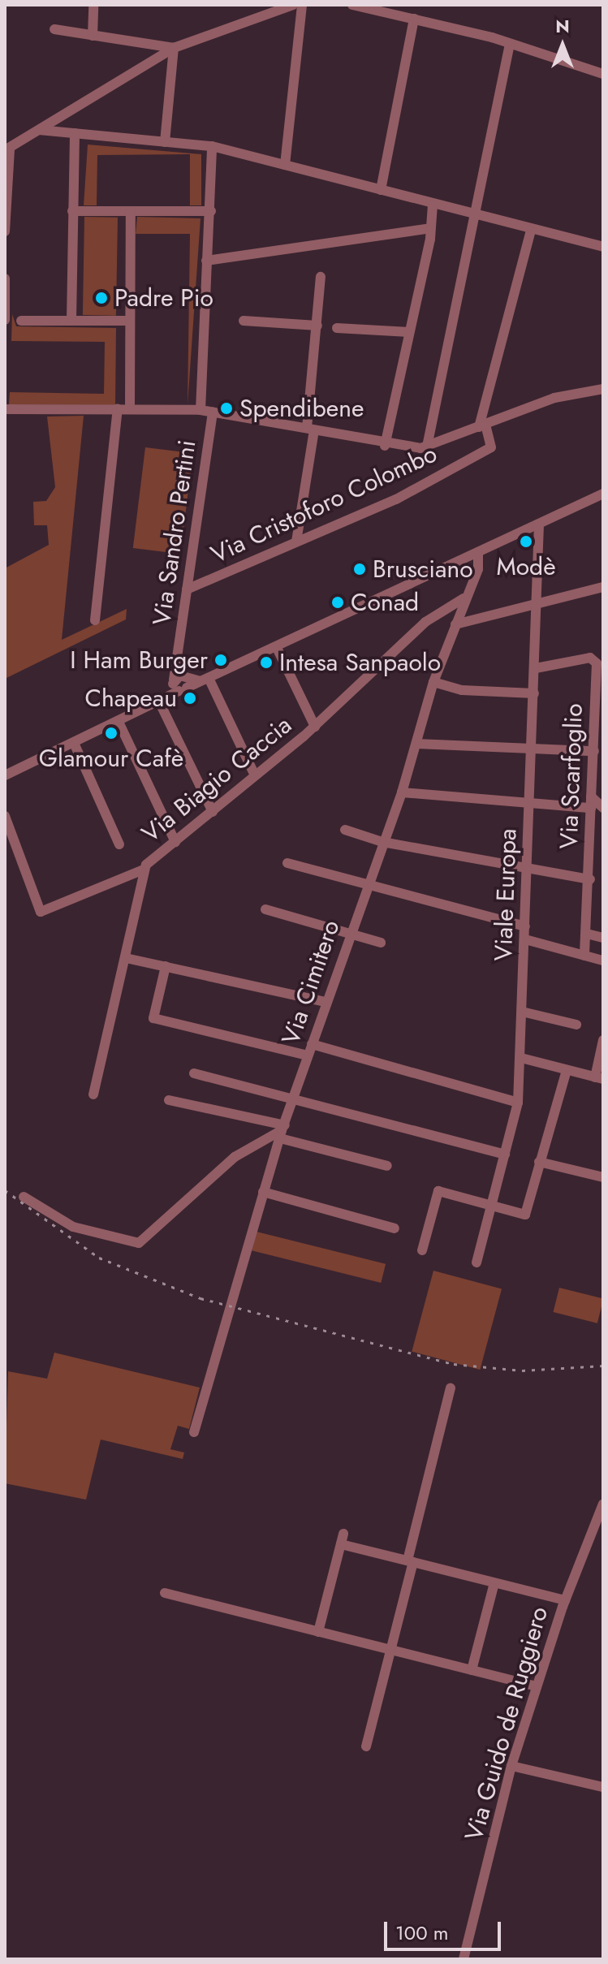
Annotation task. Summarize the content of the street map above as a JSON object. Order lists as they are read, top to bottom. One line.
{"streets":{"street":["Via Cristoforo Colombo","Via Sandro Pertini","Via Scarfoglio","Via Biagio Caccia","Viale Europa","Via Cimitero","Via Guido de Ruggiero"]},"crossings":[["Via Cristoforo Colombo","Via Sandro Pertini"],["Via Scarfoglio","Viale Europa"],["Via Biagio Caccia","Via Cimitero"]],"places":["Padre Pio","Spendibene","Modè","Brusciano","Conad","I Ham Burger","Intesa Sanpaolo","Chapeau","Glamour Cafè"],"scale_bar":"100 m","north":"top"}
